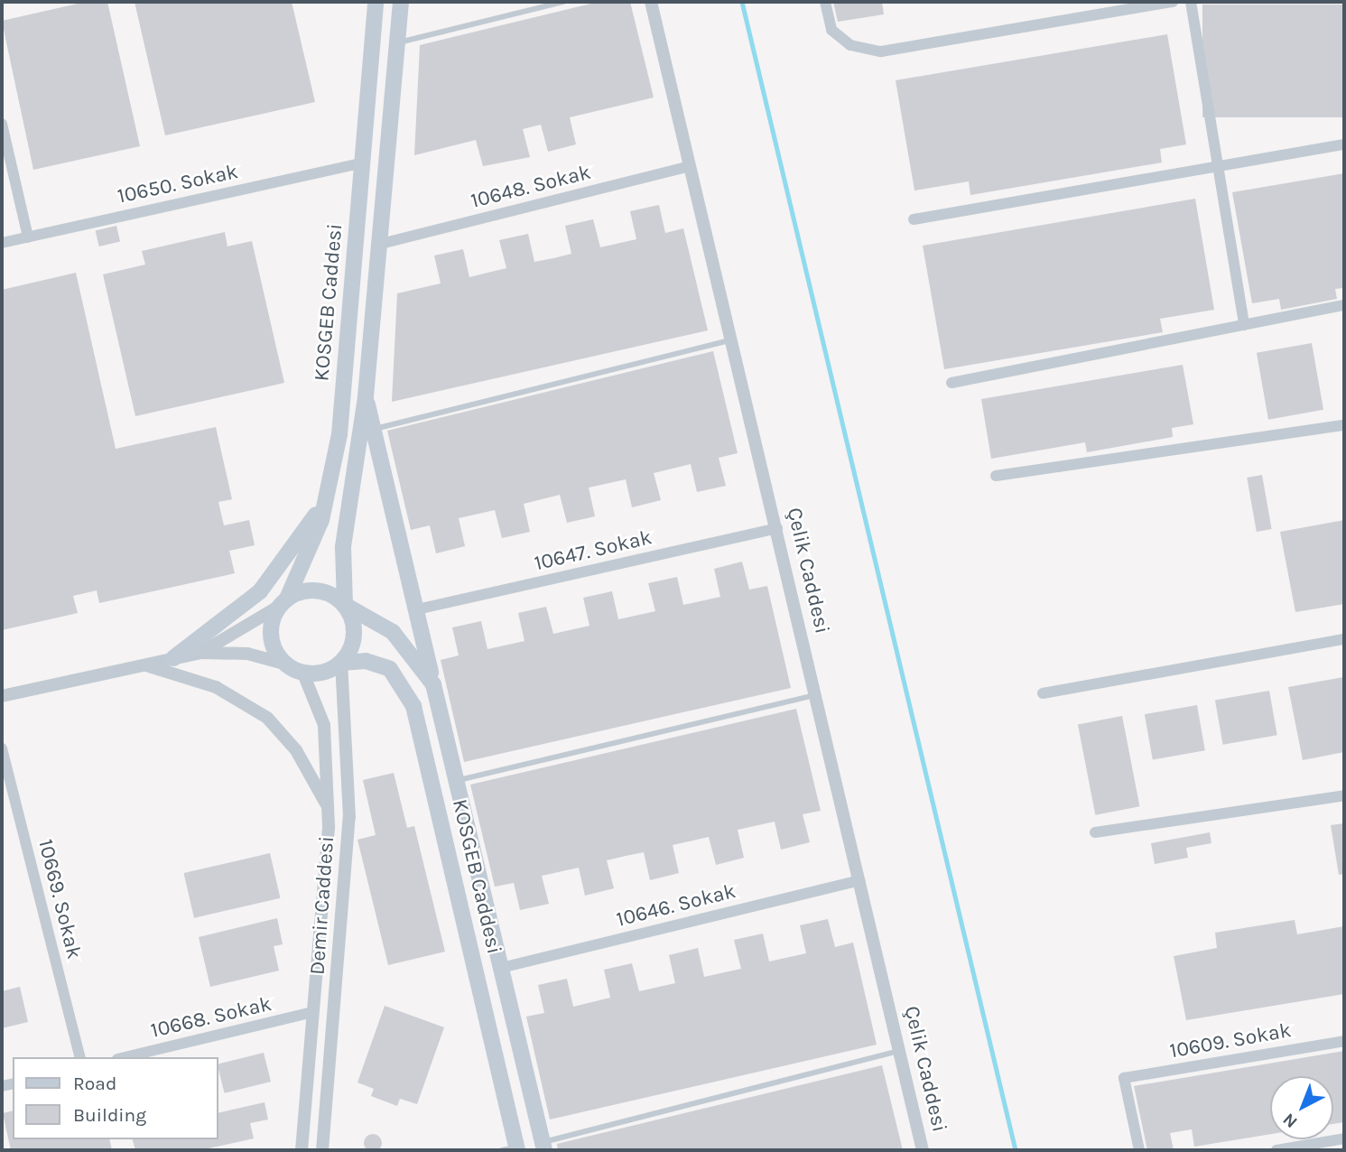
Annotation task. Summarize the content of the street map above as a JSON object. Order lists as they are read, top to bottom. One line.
{"streets":{"main road":["KOSGEB Caddesi"],"street":["10650. Sokak","10648. Sokak","10647. Sokak","Çelik Caddesi","10669. Sokak","Demir Caddesi","10646. Sokak","10668. Sokak","10609. Sokak"]},"crossings":[["10650. Sokak","KOSGEB Caddesi"],["10648. Sokak","KOSGEB Caddesi"],["10648. Sokak","Çelik Caddesi"],["KOSGEB Caddesi","10647. Sokak"],["KOSGEB Caddesi","Demir Caddesi"],["KOSGEB Caddesi","10646. Sokak"],["10647. Sokak","Çelik Caddesi"],["Çelik Caddesi","10646. Sokak"],["Demir Caddesi","10668. Sokak"]],"legend":["Road","Building"],"north":"bottom left"}
